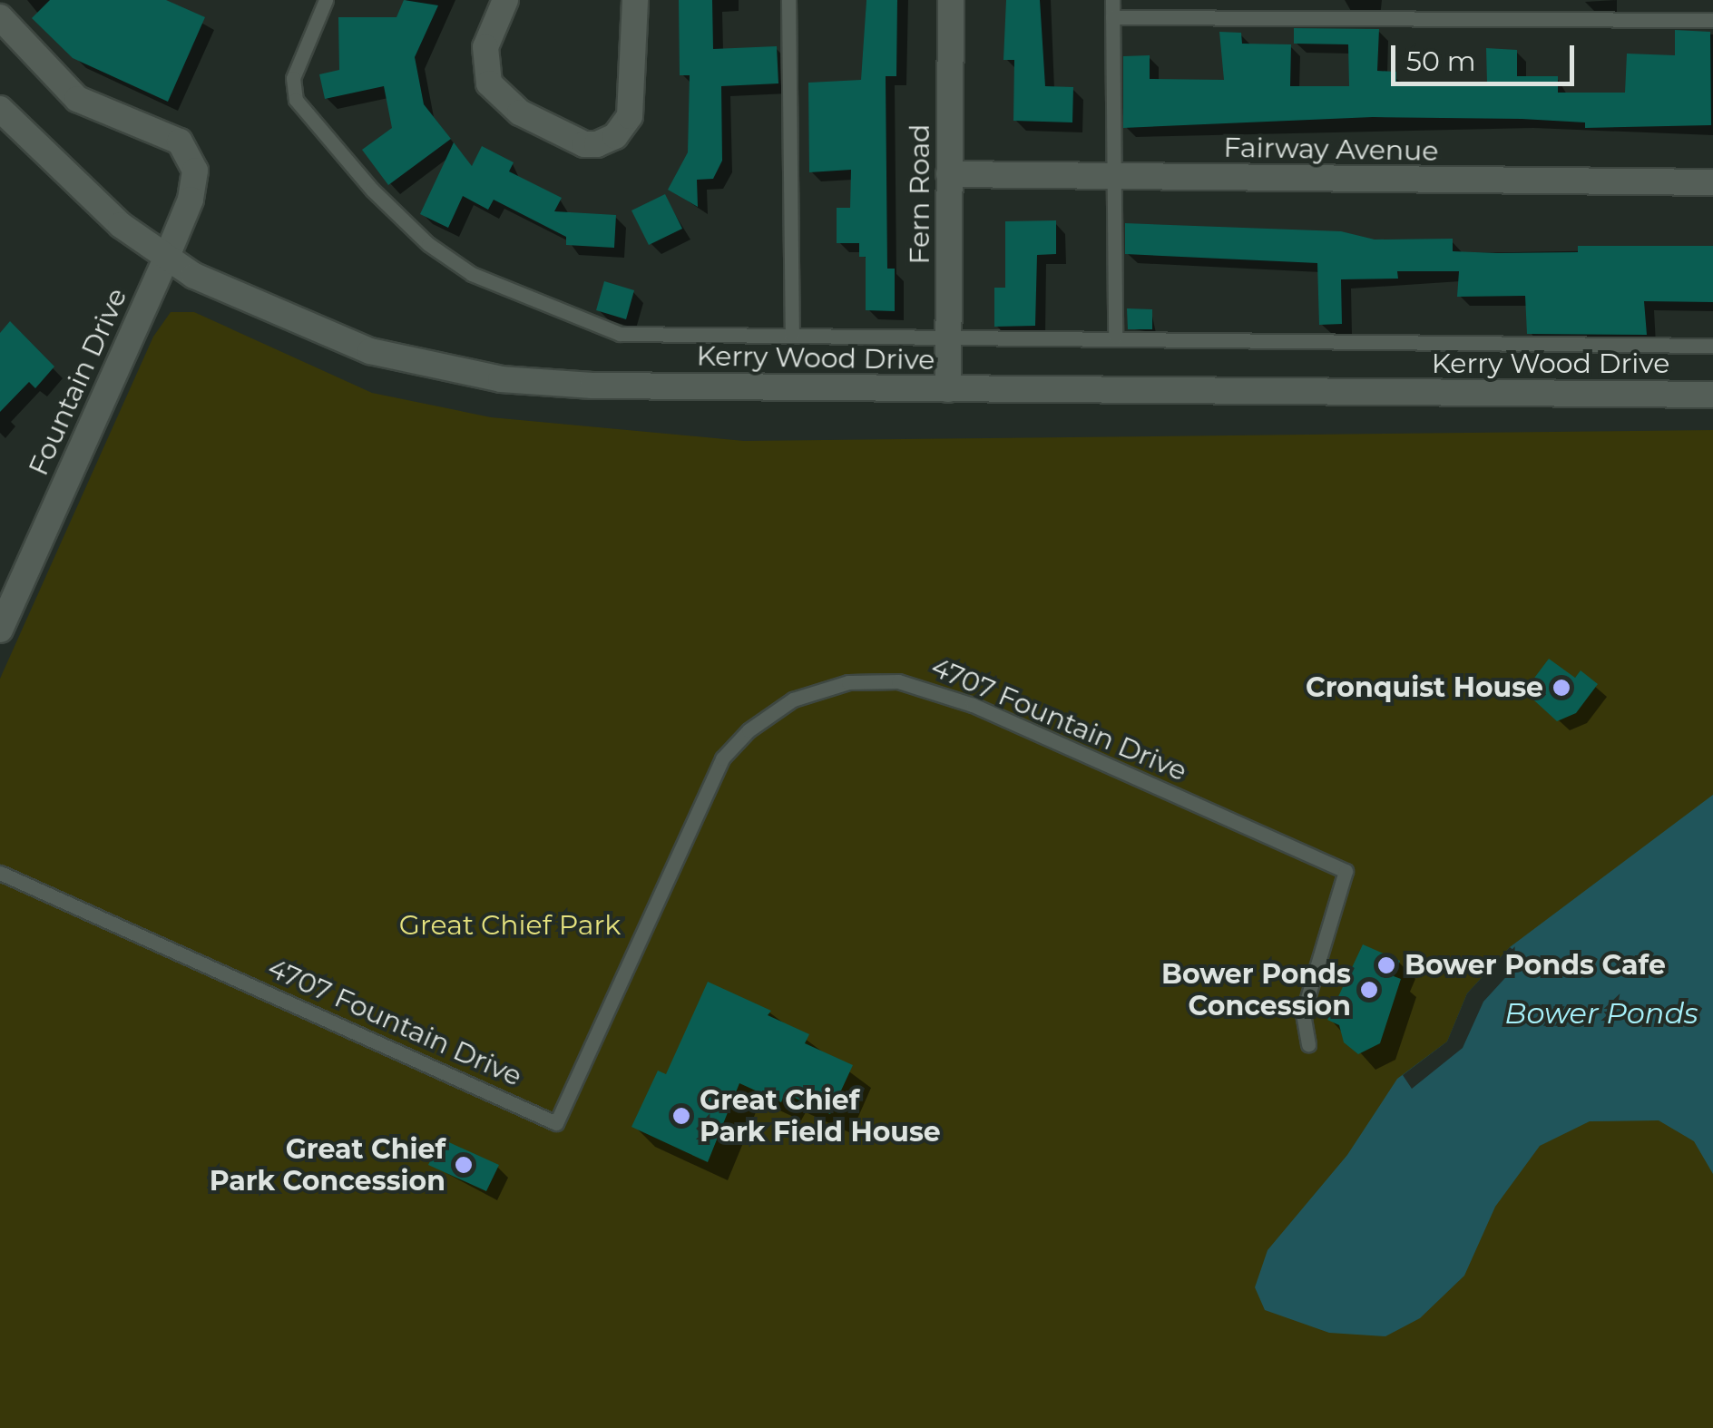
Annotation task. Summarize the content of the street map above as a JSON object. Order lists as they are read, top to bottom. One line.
{"streets":{"street":["Fairway Avenue","Fern Road","Kerry Wood Drive","Fountain Drive"],"lane":["4707 Fountain Drive"]},"crossings":[["Fairway Avenue","Fern Road"],["Fern Road","Kerry Wood Drive"],["Kerry Wood Drive","Fountain Drive"]],"water":["Bower Ponds"],"parks":["Great Chief Park"],"places":["Cronquist House","Bower Ponds Cafe","Bower Ponds Concession","Great Chief Park Field House","Great Chief Park Concession"],"scale_bar":"50 m"}
